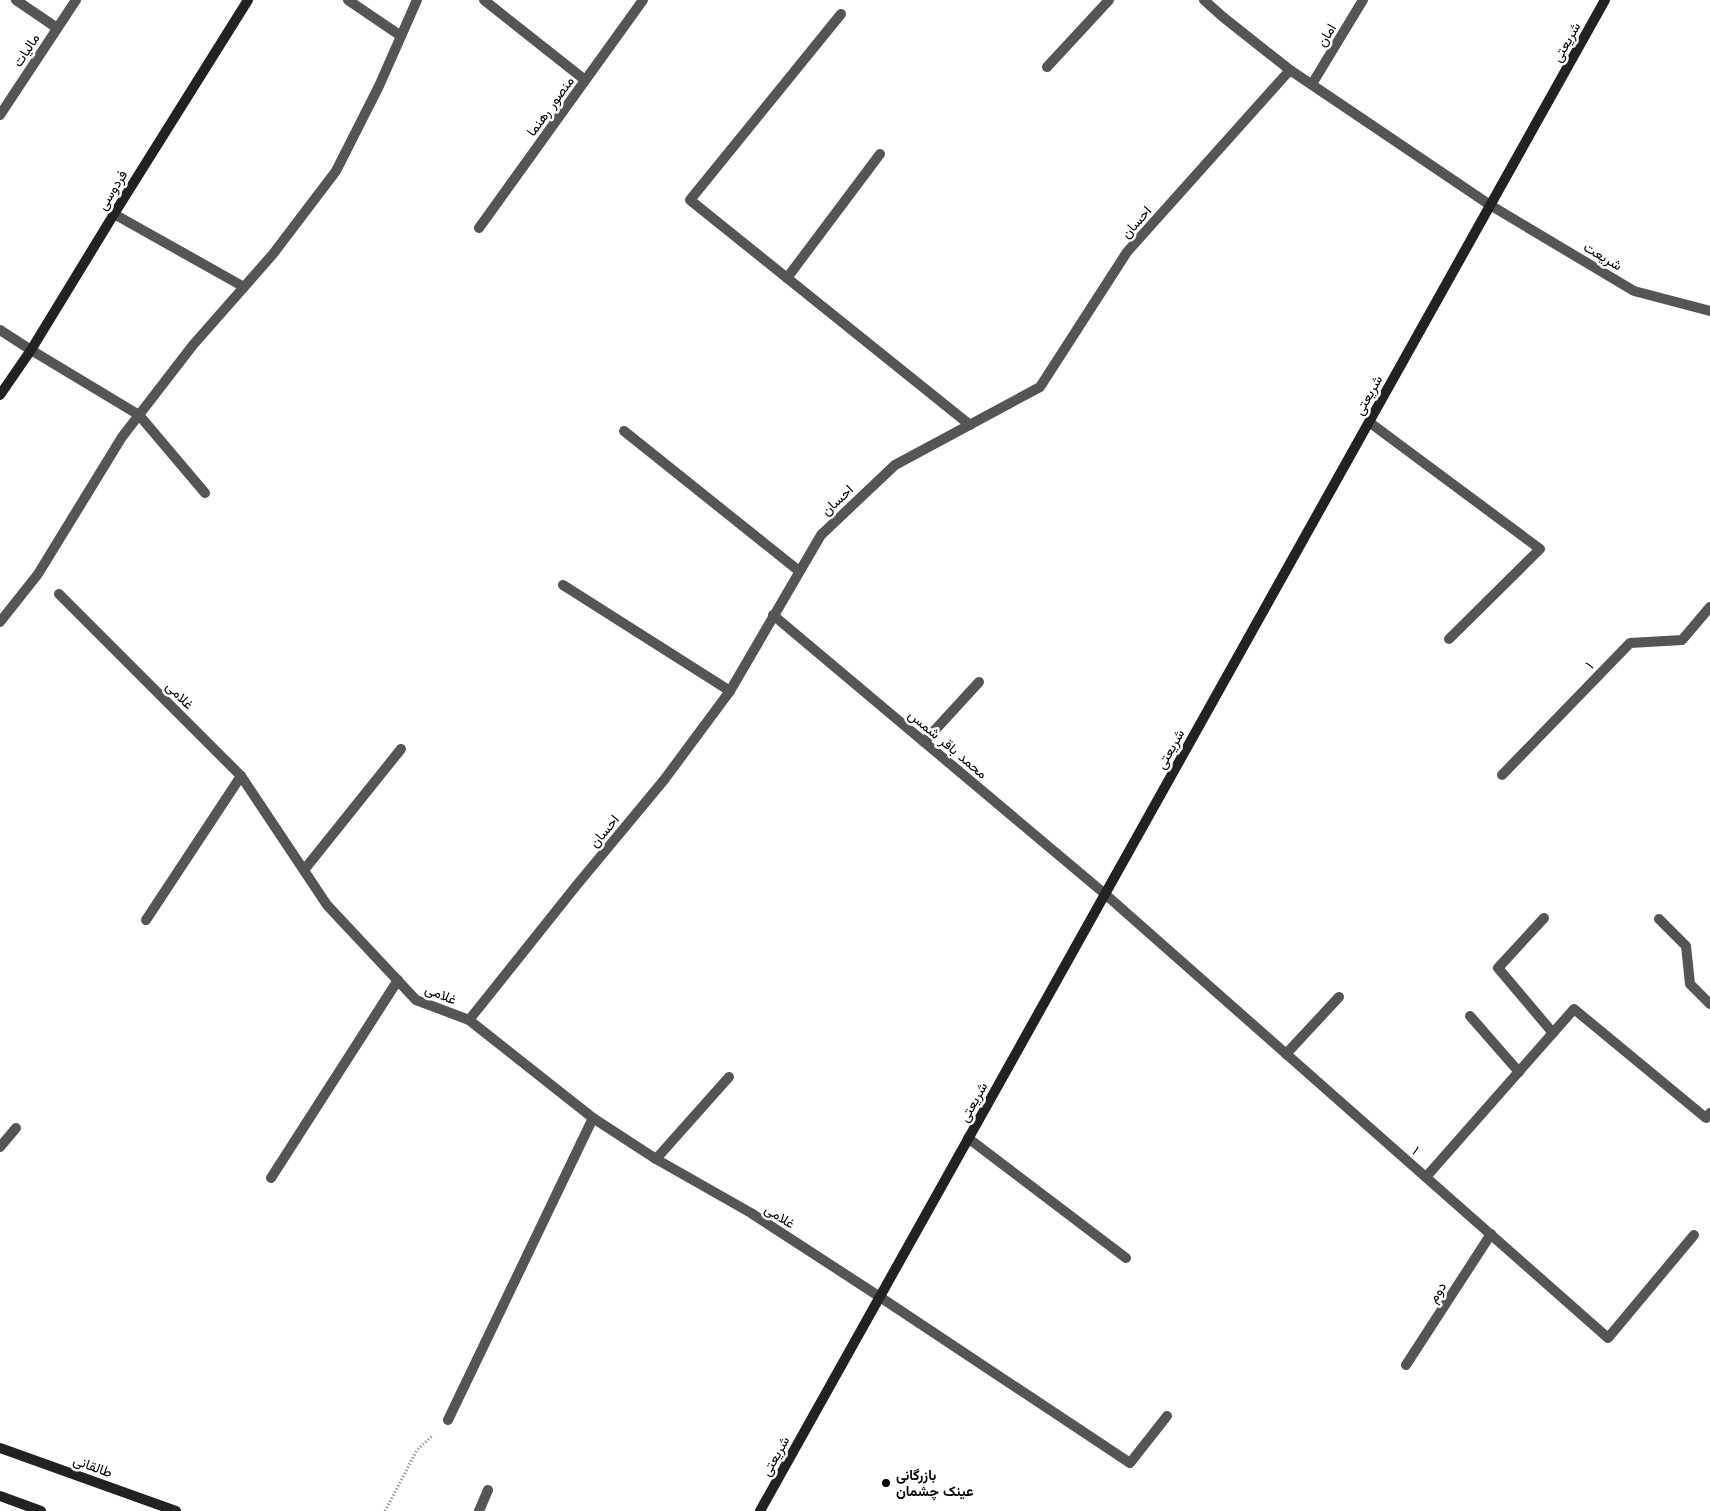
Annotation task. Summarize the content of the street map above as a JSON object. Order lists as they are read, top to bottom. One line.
{"streets":{"street":["امان","شریعتی","مالیات","منصور رهنما","فردوسی","احسان","شریعت","۱","غلامی","محمد باقر شمس","دوم","طالقانی"]},"crossings":[["امان","شریعت"],["شریعتی","شریعت"],["شریعتی","۱"],["شریعتی","غلامی"],["شریعتی","محمد باقر شمس"],["احسان","شریعت"],["احسان","غلامی"],["احسان","محمد باقر شمس"],["۱","محمد باقر شمس"],["۱","دوم"]],"places":["بازرگانی عینک چشمان"]}
